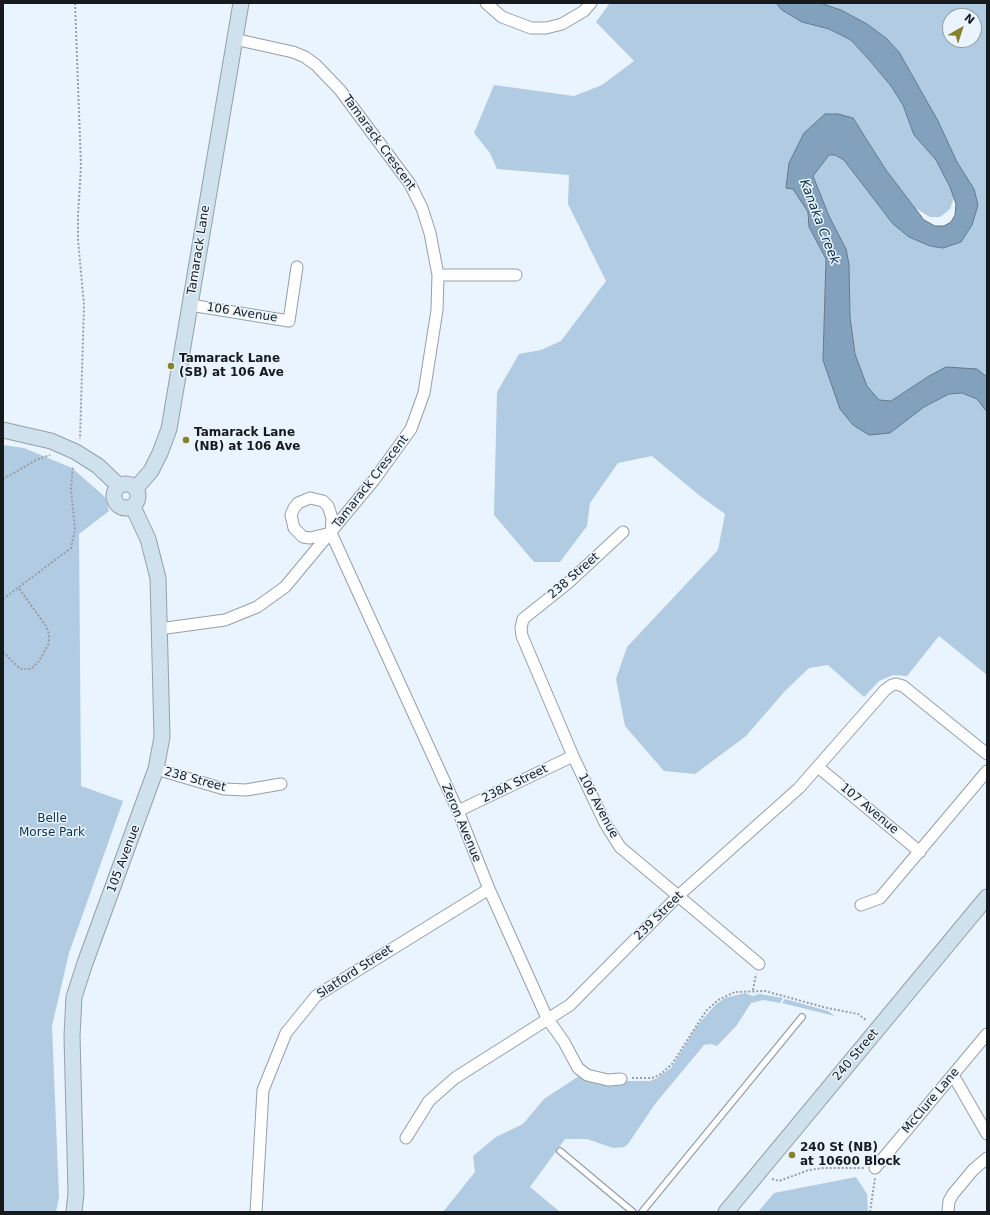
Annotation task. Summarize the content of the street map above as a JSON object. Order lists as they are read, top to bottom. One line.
{"streets":{"street":["Tamarack Crescent","Tamarack Lane","106 Avenue","238 Street","238A Street","107 Avenue","Zeron Avenue","105 Avenue","239 Street","Slatford Street","240 Street","McClure Lane"]},"crossings":[["Tamarack Crescent","Tamarack Lane"],["Tamarack Crescent","Zeron Avenue"],["Tamarack Crescent","105 Avenue"],["Tamarack Lane","106 Avenue"],["Tamarack Lane","105 Avenue"],["106 Avenue","238 Street"],["106 Avenue","238A Street"],["106 Avenue","239 Street"],["238 Street","105 Avenue"],["238A Street","Zeron Avenue"],["107 Avenue","239 Street"],["Zeron Avenue","239 Street"],["Zeron Avenue","Slatford Street"]],"water":["Kanaka Creek"],"parks":["Belle Morse Park"],"places":["Tamarack Lane (SB) at 106 Ave","Tamarack Lane (NB) at 106 Ave","240 St (NB) at 10600 Block"],"north":"top right"}
